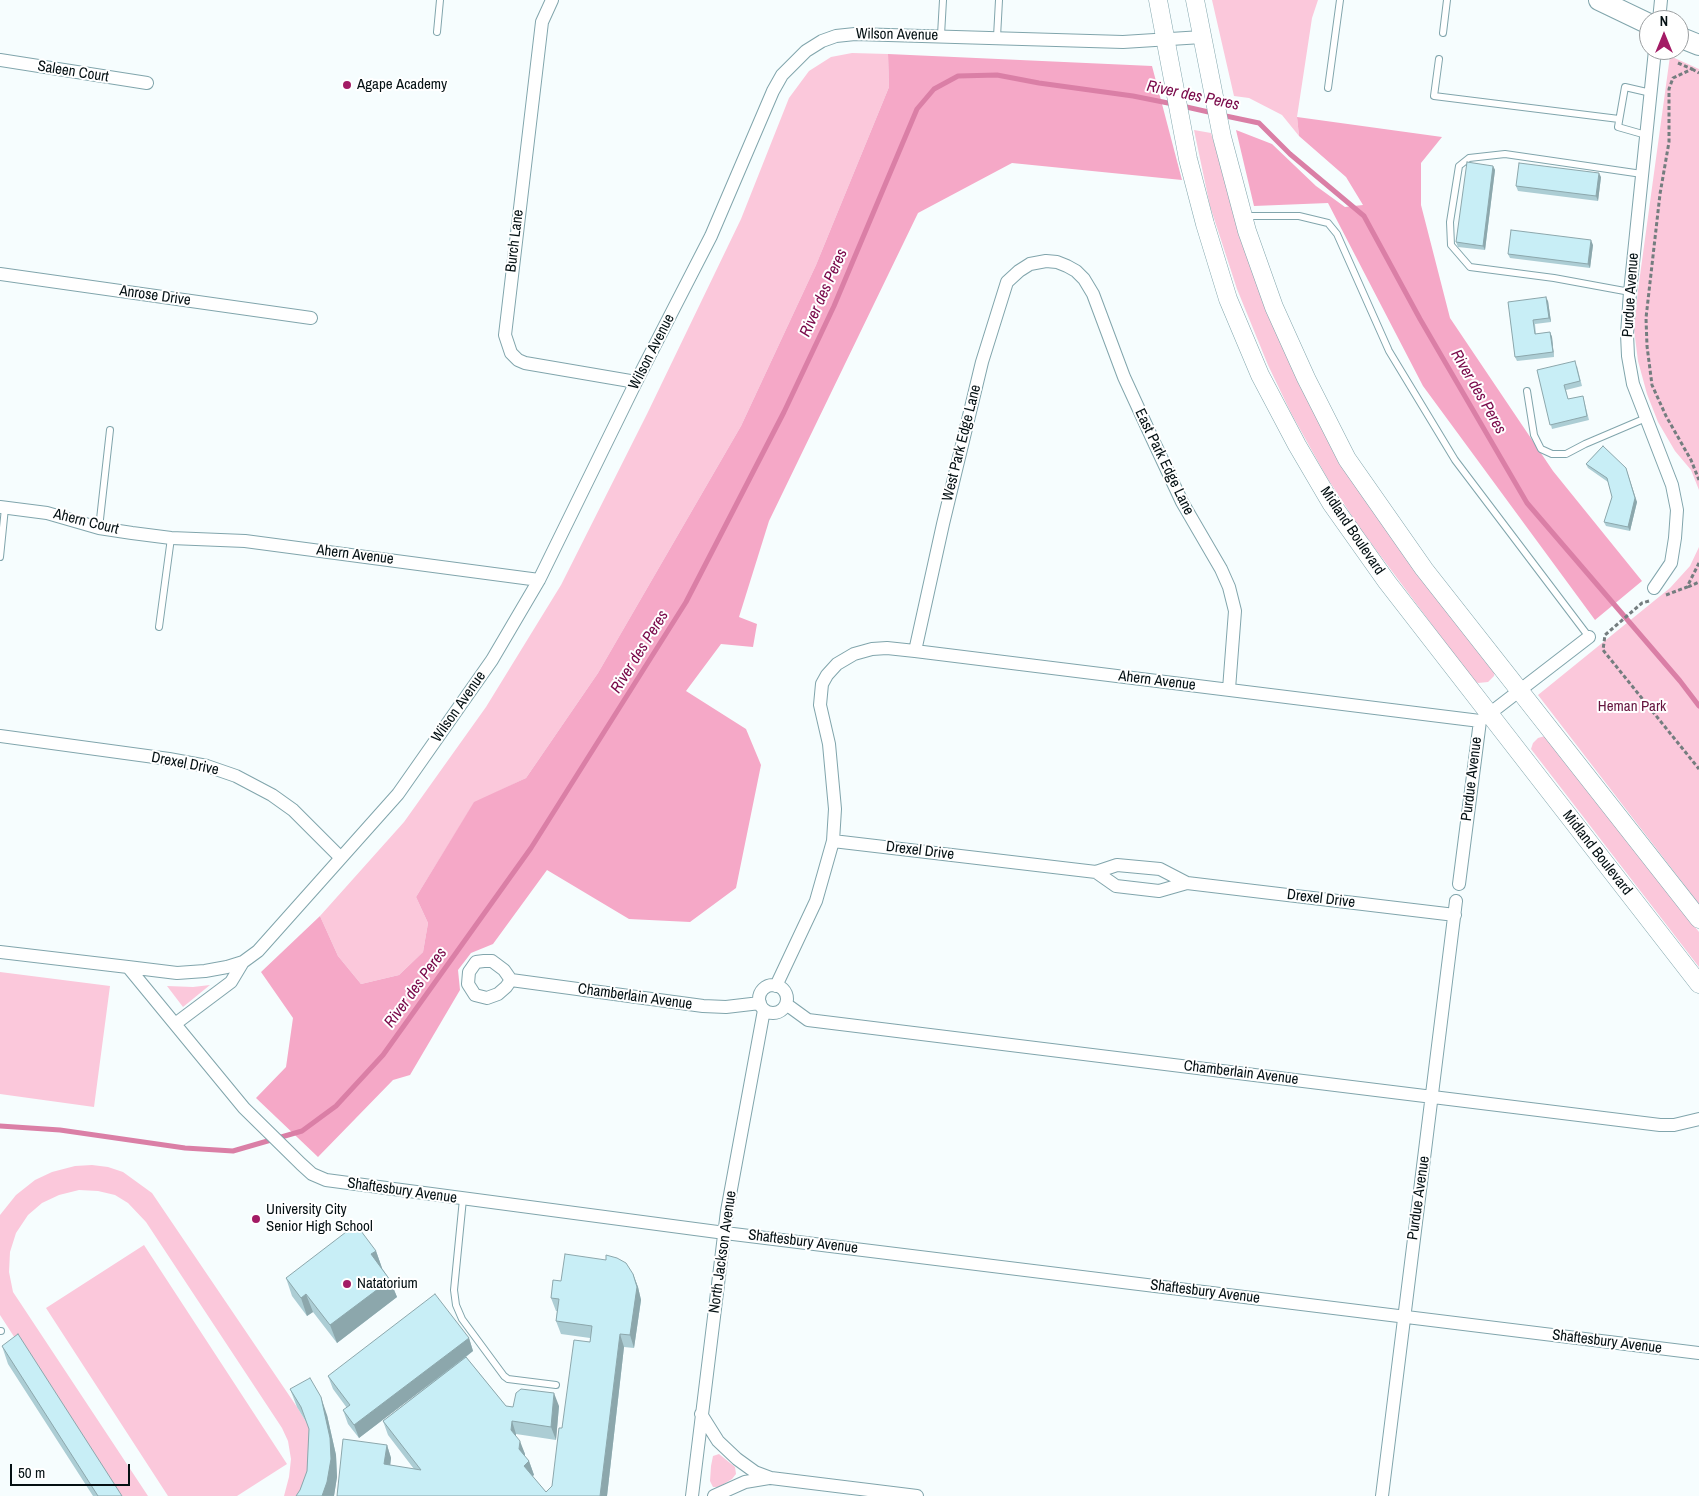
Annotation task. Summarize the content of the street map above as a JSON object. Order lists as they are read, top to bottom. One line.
{"streets":{"main road":["Midland Boulevard"],"street":["Wilson Avenue","Saleen Court","Burch Lane","Purdue Avenue","Anrose Drive","West Park Edge Lane","East Park Edge Lane","Ahern Court","Ahern Avenue","Drexel Drive","Chamberlain Avenue","Shaftesbury Avenue","North Jackson Avenue"]},"crossings":[["Wilson Avenue","Burch Lane"],["Wilson Avenue","Midland Boulevard"],["Wilson Avenue","Ahern Avenue"],["Wilson Avenue","Drexel Drive"],["Wilson Avenue","Shaftesbury Avenue"],["Purdue Avenue","Midland Boulevard"],["Purdue Avenue","Ahern Avenue"],["Purdue Avenue","Drexel Drive"],["Purdue Avenue","Chamberlain Avenue"],["Purdue Avenue","Shaftesbury Avenue"],["West Park Edge Lane","East Park Edge Lane"],["West Park Edge Lane","Ahern Avenue"],["East Park Edge Lane","Ahern Avenue"],["Ahern Court","Ahern Avenue"],["Midland Boulevard","Ahern Avenue"],["Ahern Avenue","Drexel Drive"],["Chamberlain Avenue","North Jackson Avenue"],["Shaftesbury Avenue","North Jackson Avenue"]],"water":["River des Peres"],"parks":["Heman Park"],"places":["Agape Academy","University City Senior High School","Natatorium"],"scale_bar":"50 m","north":"top"}
